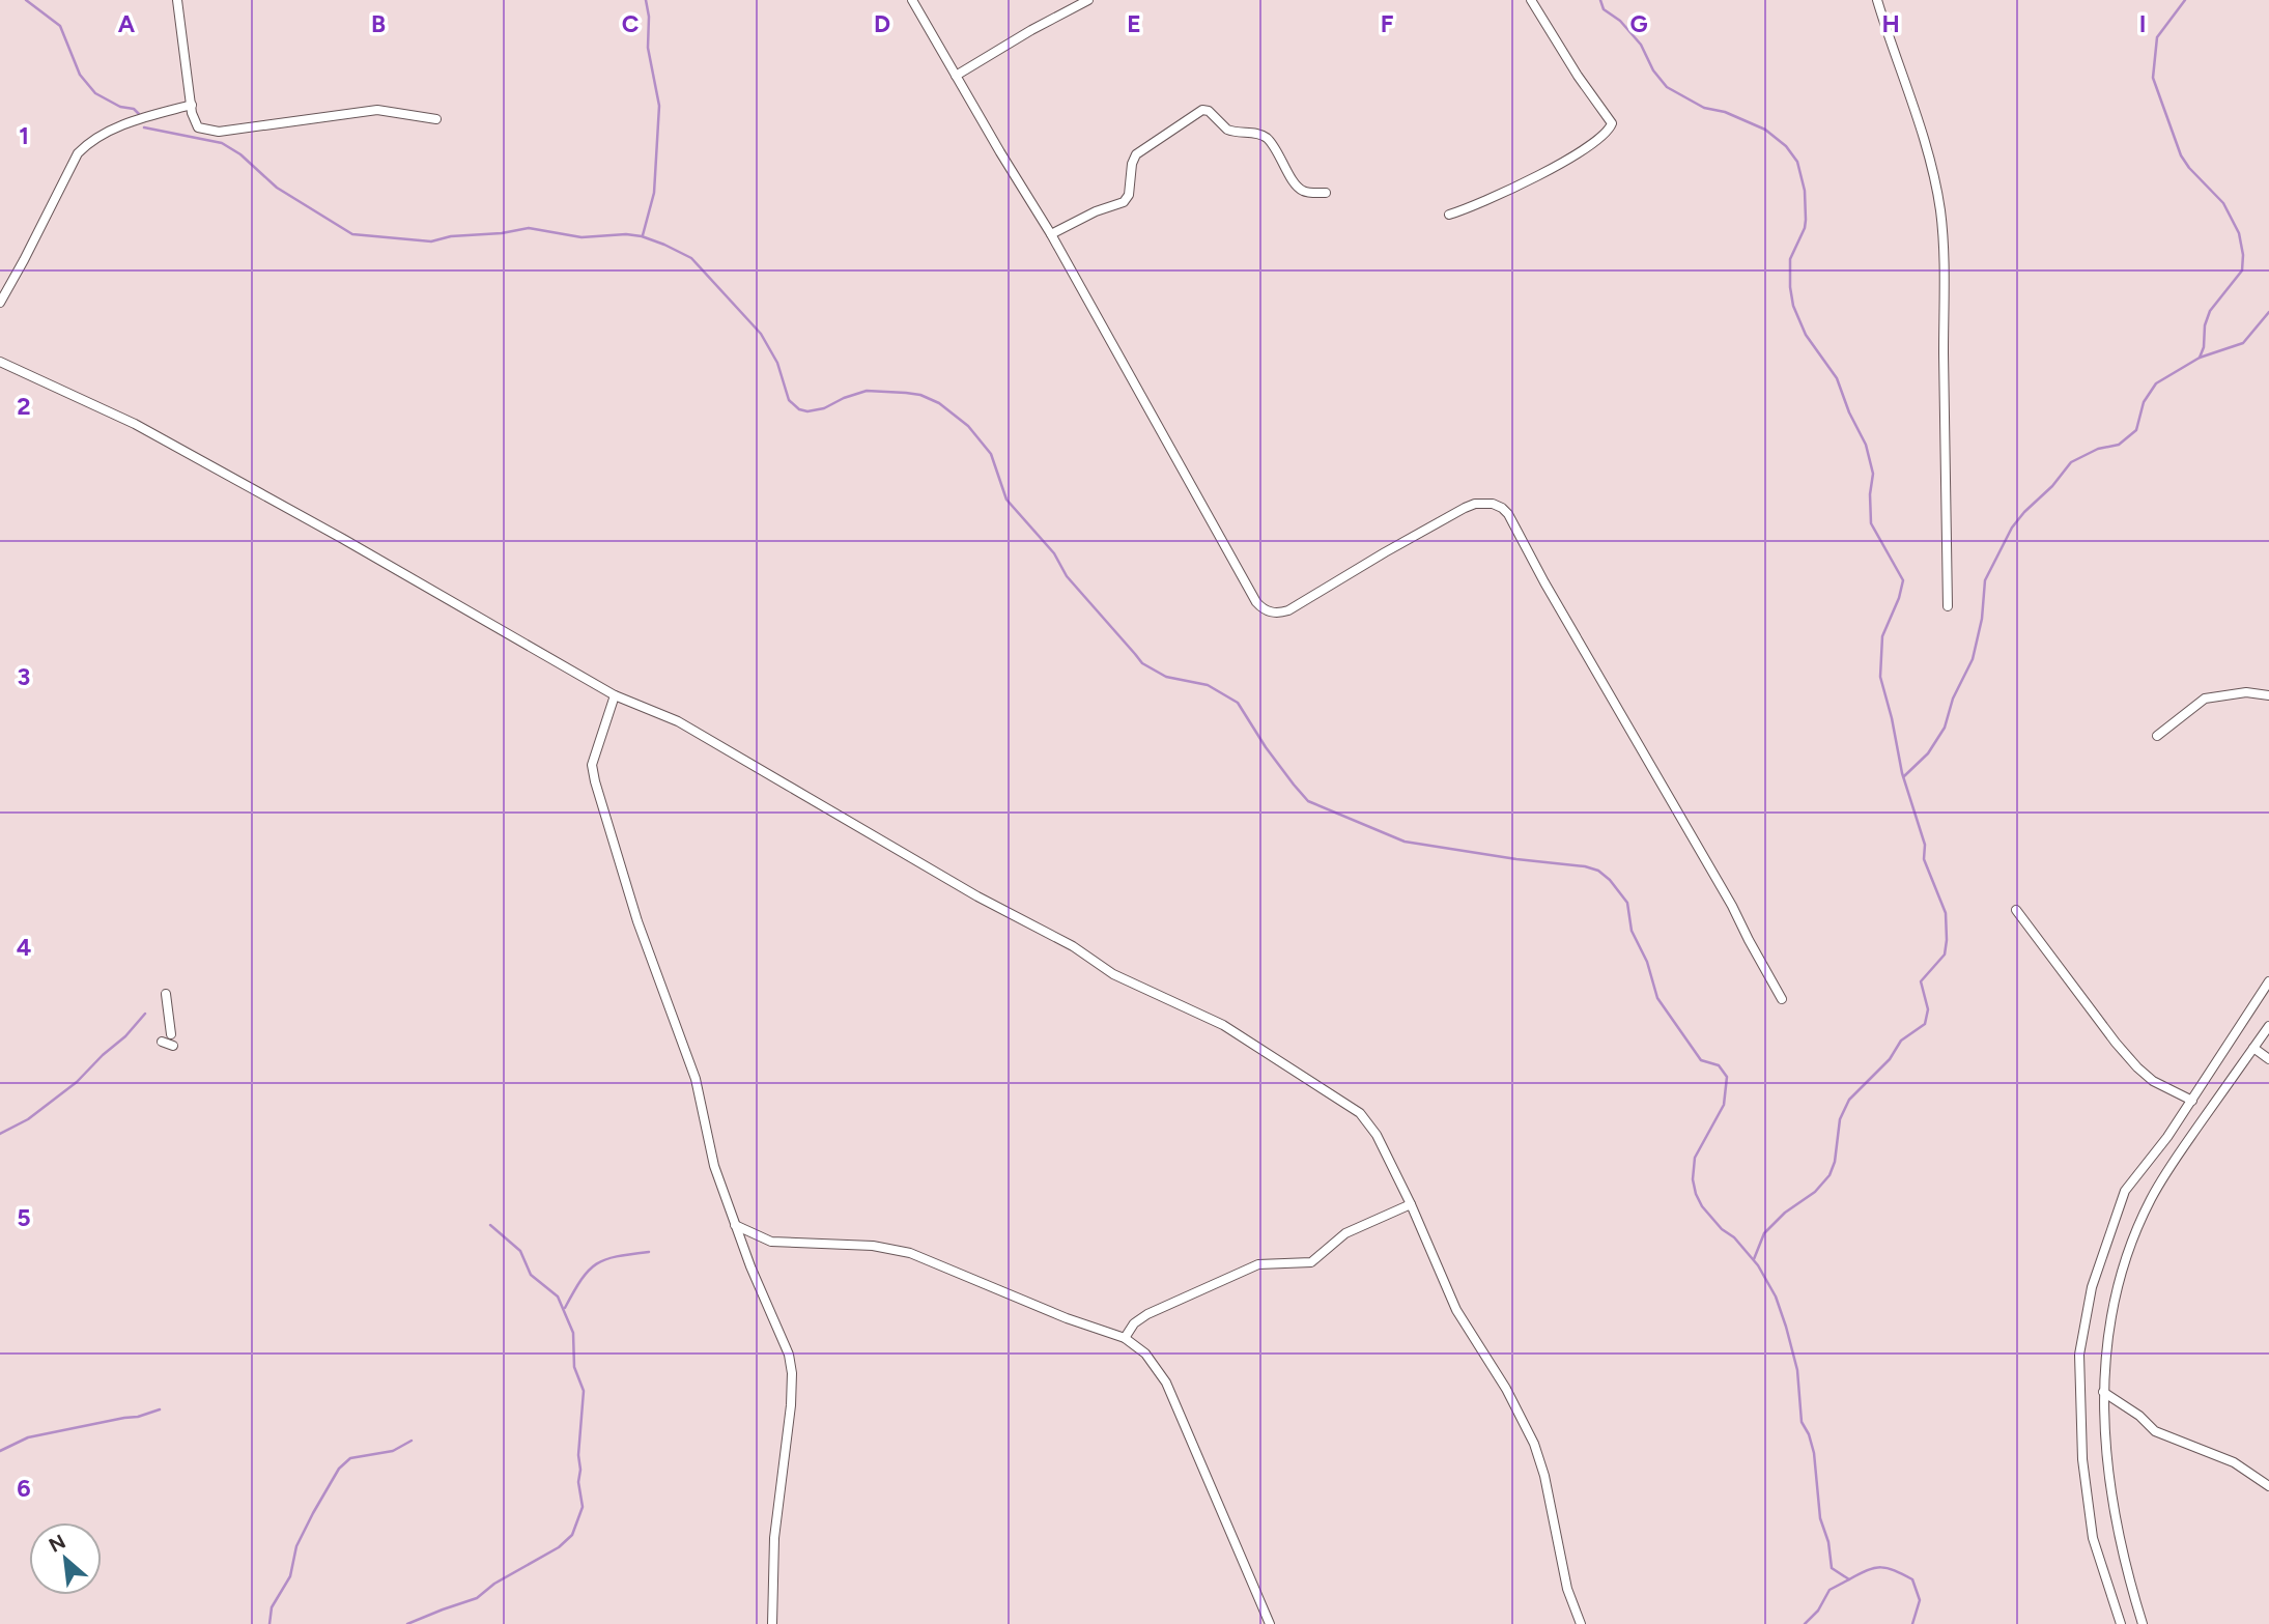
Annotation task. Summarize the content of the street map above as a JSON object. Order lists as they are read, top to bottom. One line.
{"north":"top left","grid":{"columns":["A","B","C","D","E","F","G","H","I"],"rows":["1","2","3","4","5","6"]}}
